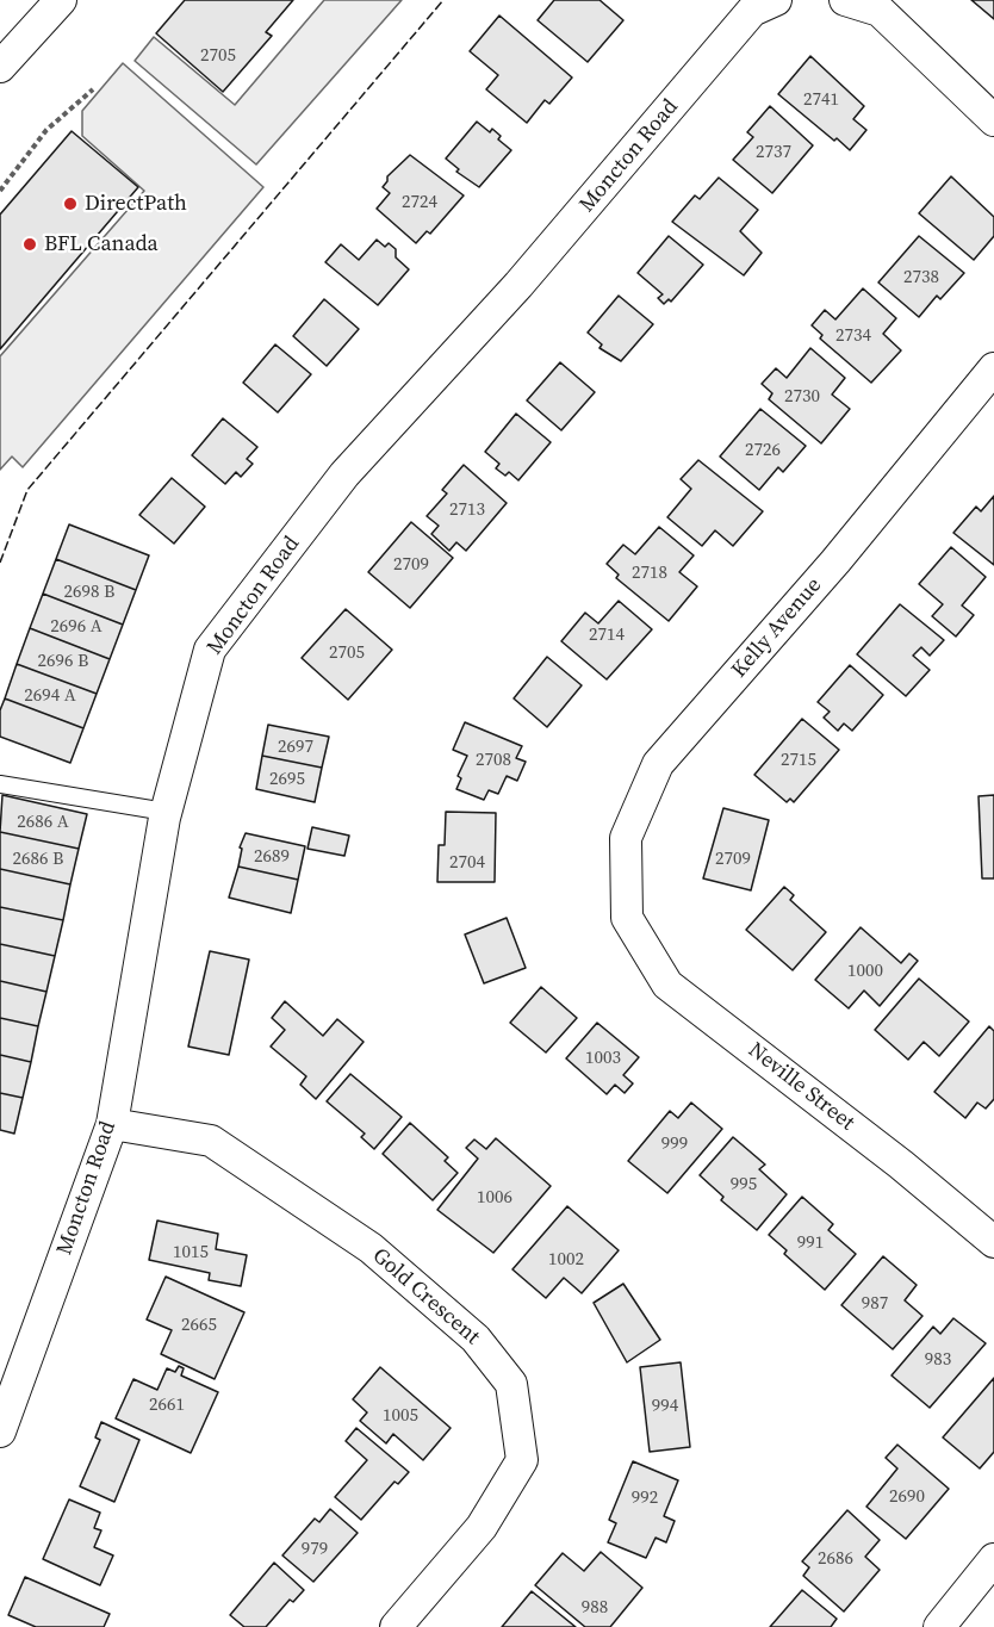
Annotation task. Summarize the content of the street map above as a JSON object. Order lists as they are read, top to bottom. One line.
{"streets":{"street":["Moncton Road","Kelly Avenue","Neville Street","Gold Crescent"]},"crossings":[["Moncton Road","Gold Crescent"],["Kelly Avenue","Neville Street"]],"places":["DirectPath","BFL Canada"],"house_numbers":["2705","2741","2737","2724","2738","2734","2730","2726","2713","2709","2718","2698 B","2696 A","2714","2705","2696 B","2694 A","2697","2708","2715","2695","2686 A","2689","2686 B","2709","2704","1000","1003","999","995","1006","991","1015","1002","987","2665","983","2661","994","1005","2690","992","979","2686","988"]}
